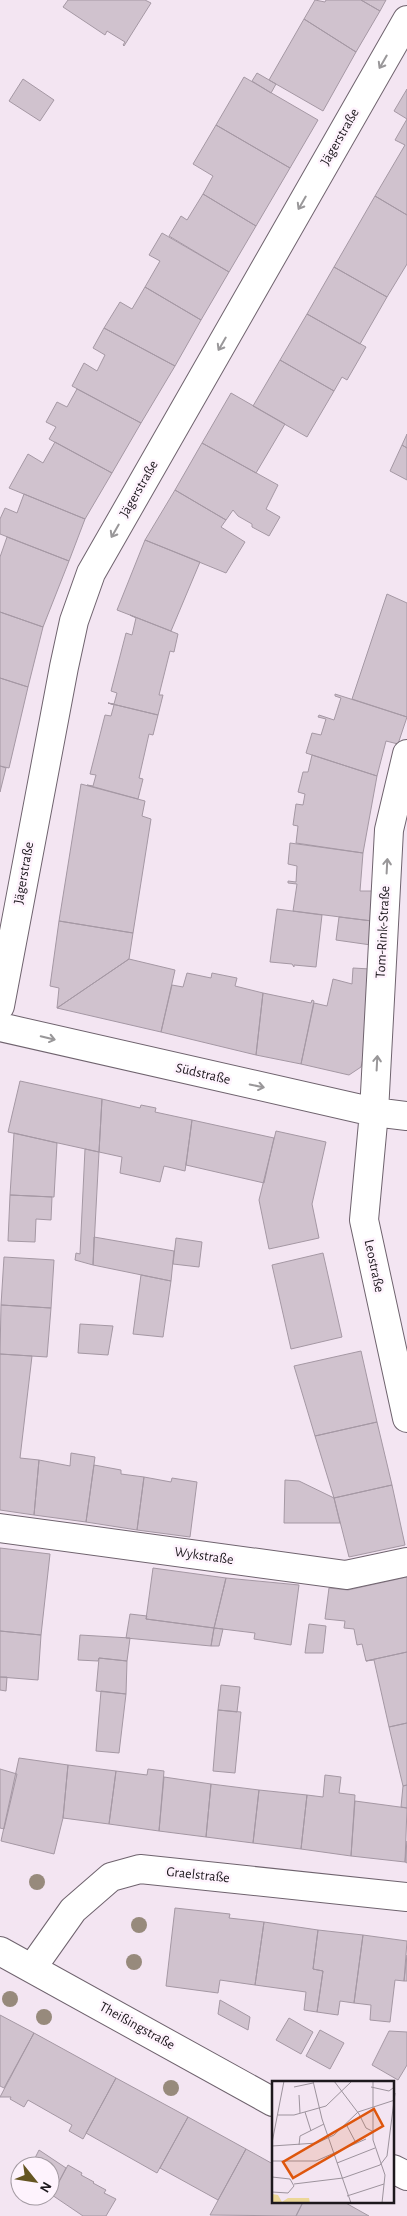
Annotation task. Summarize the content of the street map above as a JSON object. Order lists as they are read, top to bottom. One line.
{"streets":{"street":["Jägerstraße","Tom-Rink-Straße","Südstraße","Leostraße","Wykstraße","Graelstraße","Theißingstraße"]},"crossings":[["Tom-Rink-Straße","Südstraße"],["Tom-Rink-Straße","Leostraße"],["Südstraße","Leostraße"],["Graelstraße","Theißingstraße"]],"one_way":["Jägerstraße","Tom-Rink-Straße","Südstraße"],"north":"bottom right"}
